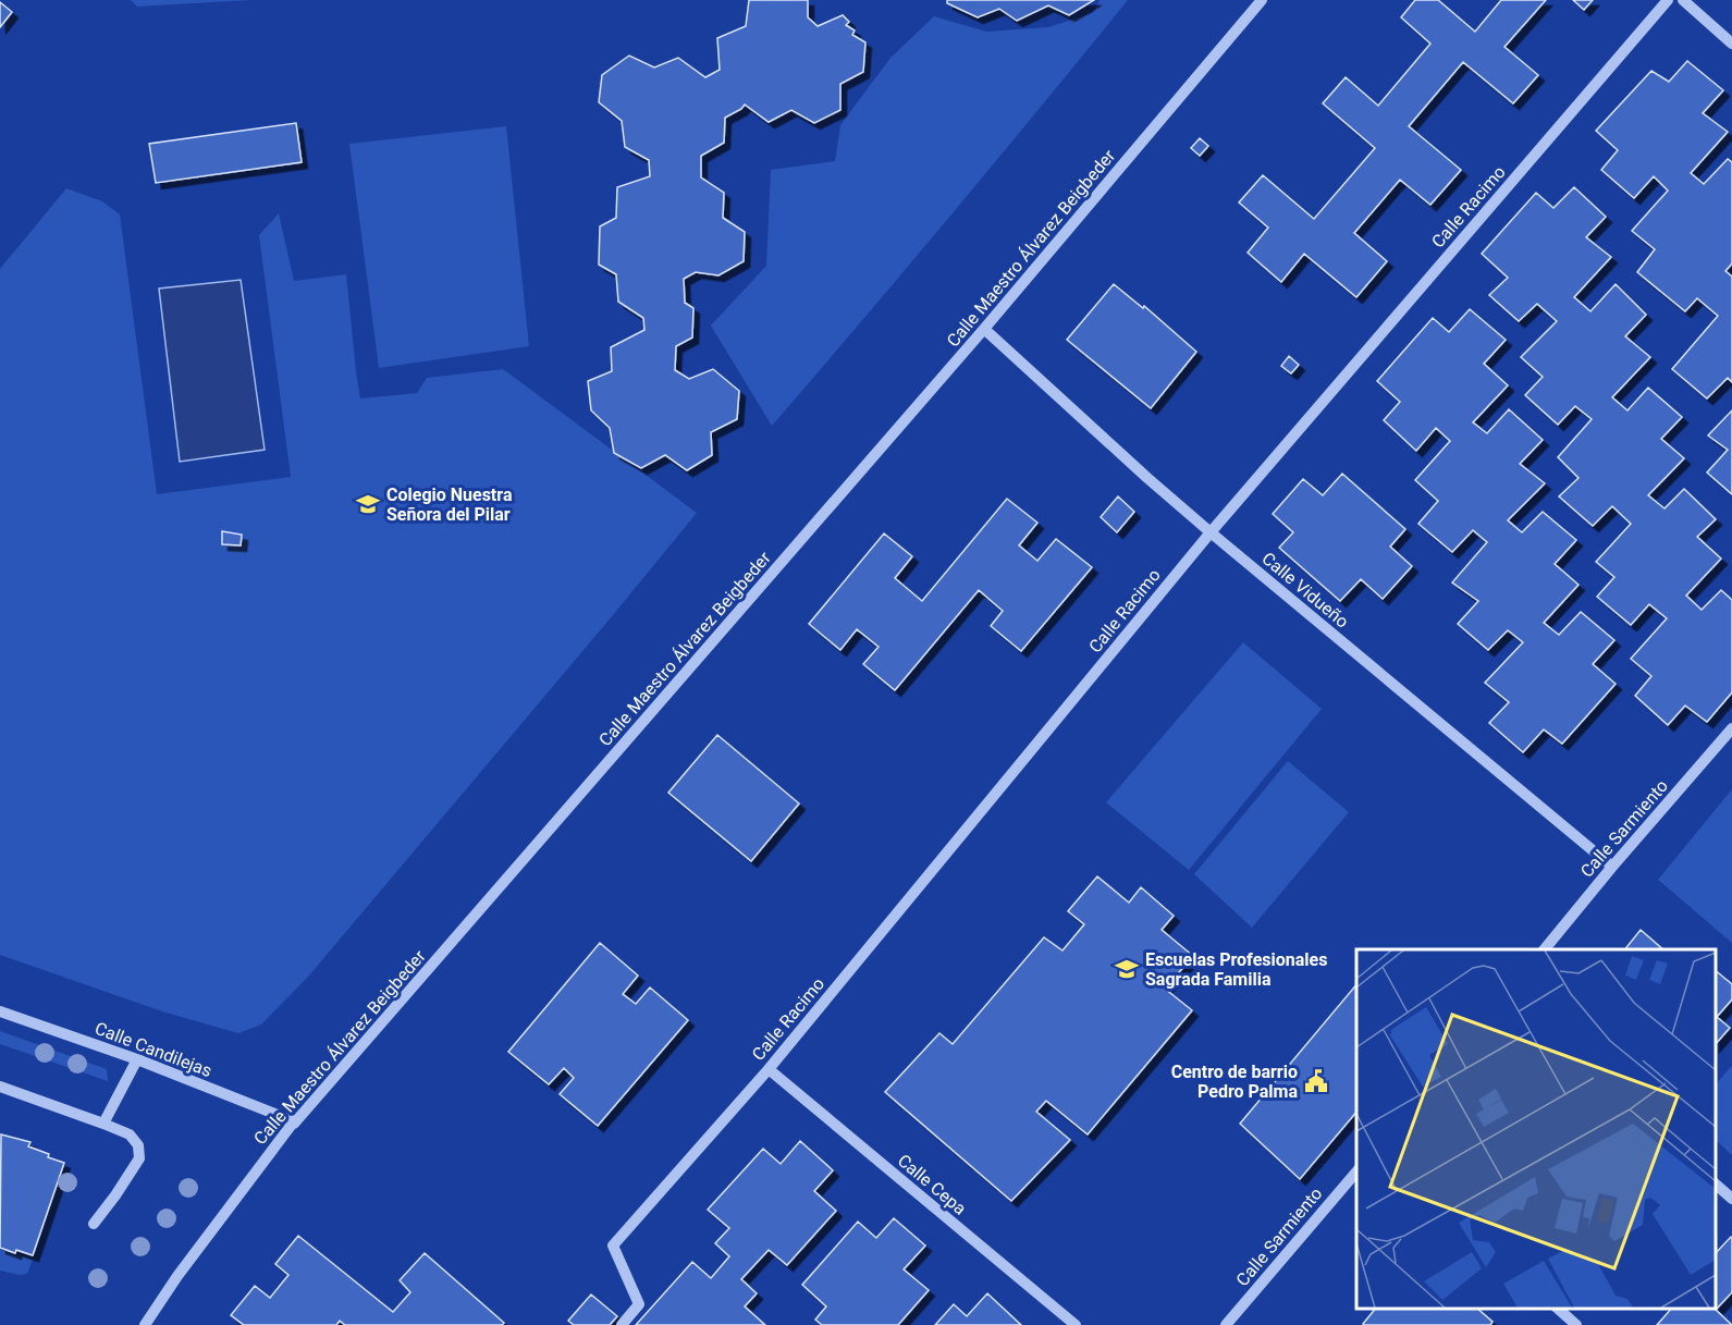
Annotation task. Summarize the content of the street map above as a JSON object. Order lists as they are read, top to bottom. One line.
{"streets":{"street":["Calle Racimo","Calle Maestro Álvarez Beigbeder","Calle Vidueño","Calle Sarmiento","Calle Candilejas","Calle Cepa"]},"crossings":[["Calle Racimo","Calle Vidueño"],["Calle Racimo","Calle Cepa"],["Calle Maestro Álvarez Beigbeder","Calle Vidueño"],["Calle Maestro Álvarez Beigbeder","Calle Candilejas"],["Calle Vidueño","Calle Sarmiento"]],"places":{"school or university":["Colegio Nuestra Señora del Pilar","Escuelas Profesionales Sagrada Familia"],"public building":["Centro de barrio Pedro Palma"]}}
